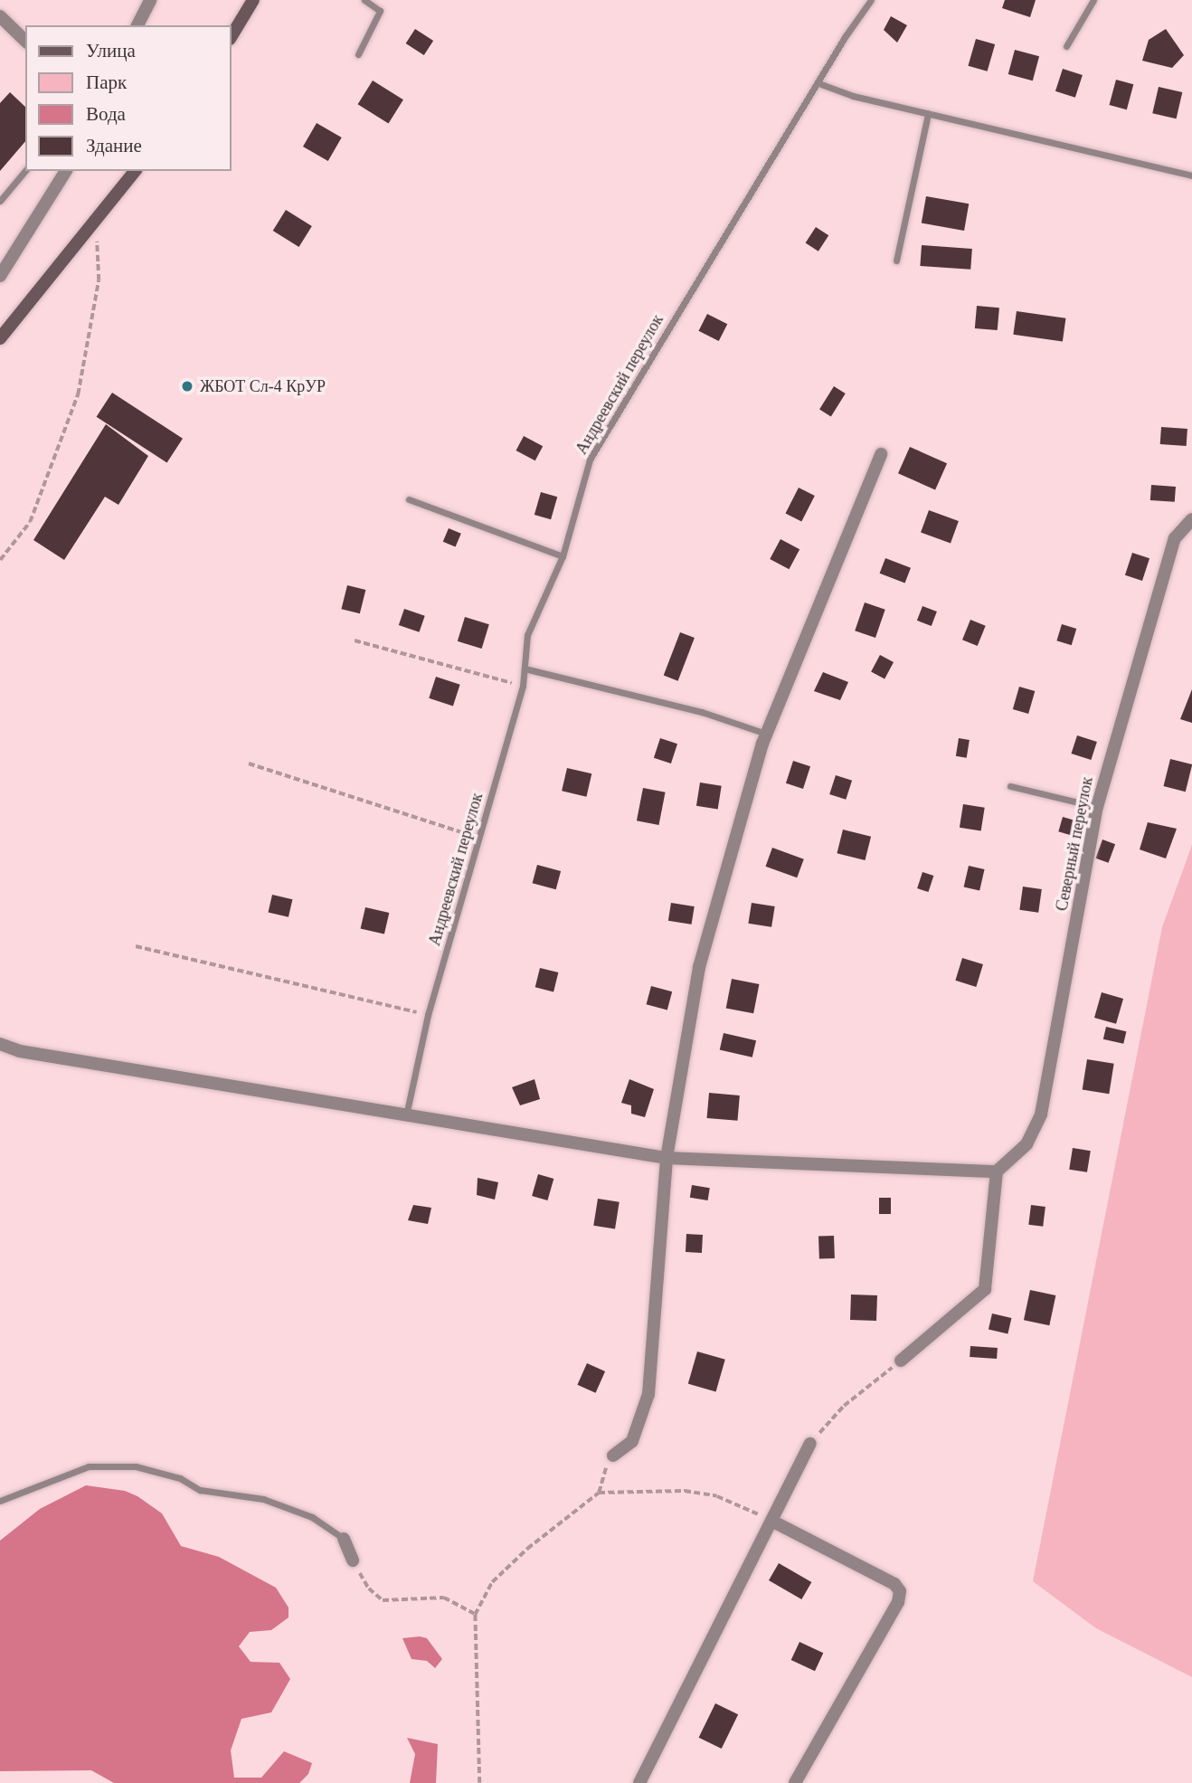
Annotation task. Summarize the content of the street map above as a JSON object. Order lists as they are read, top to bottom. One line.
{"streets":{"street":["Северный переулок"],"lane":["Андреевский переулок"]},"places":["ЖБОТ Сл-4 КрУР"],"legend":["Улица","Парк","Вода","Здание"]}
